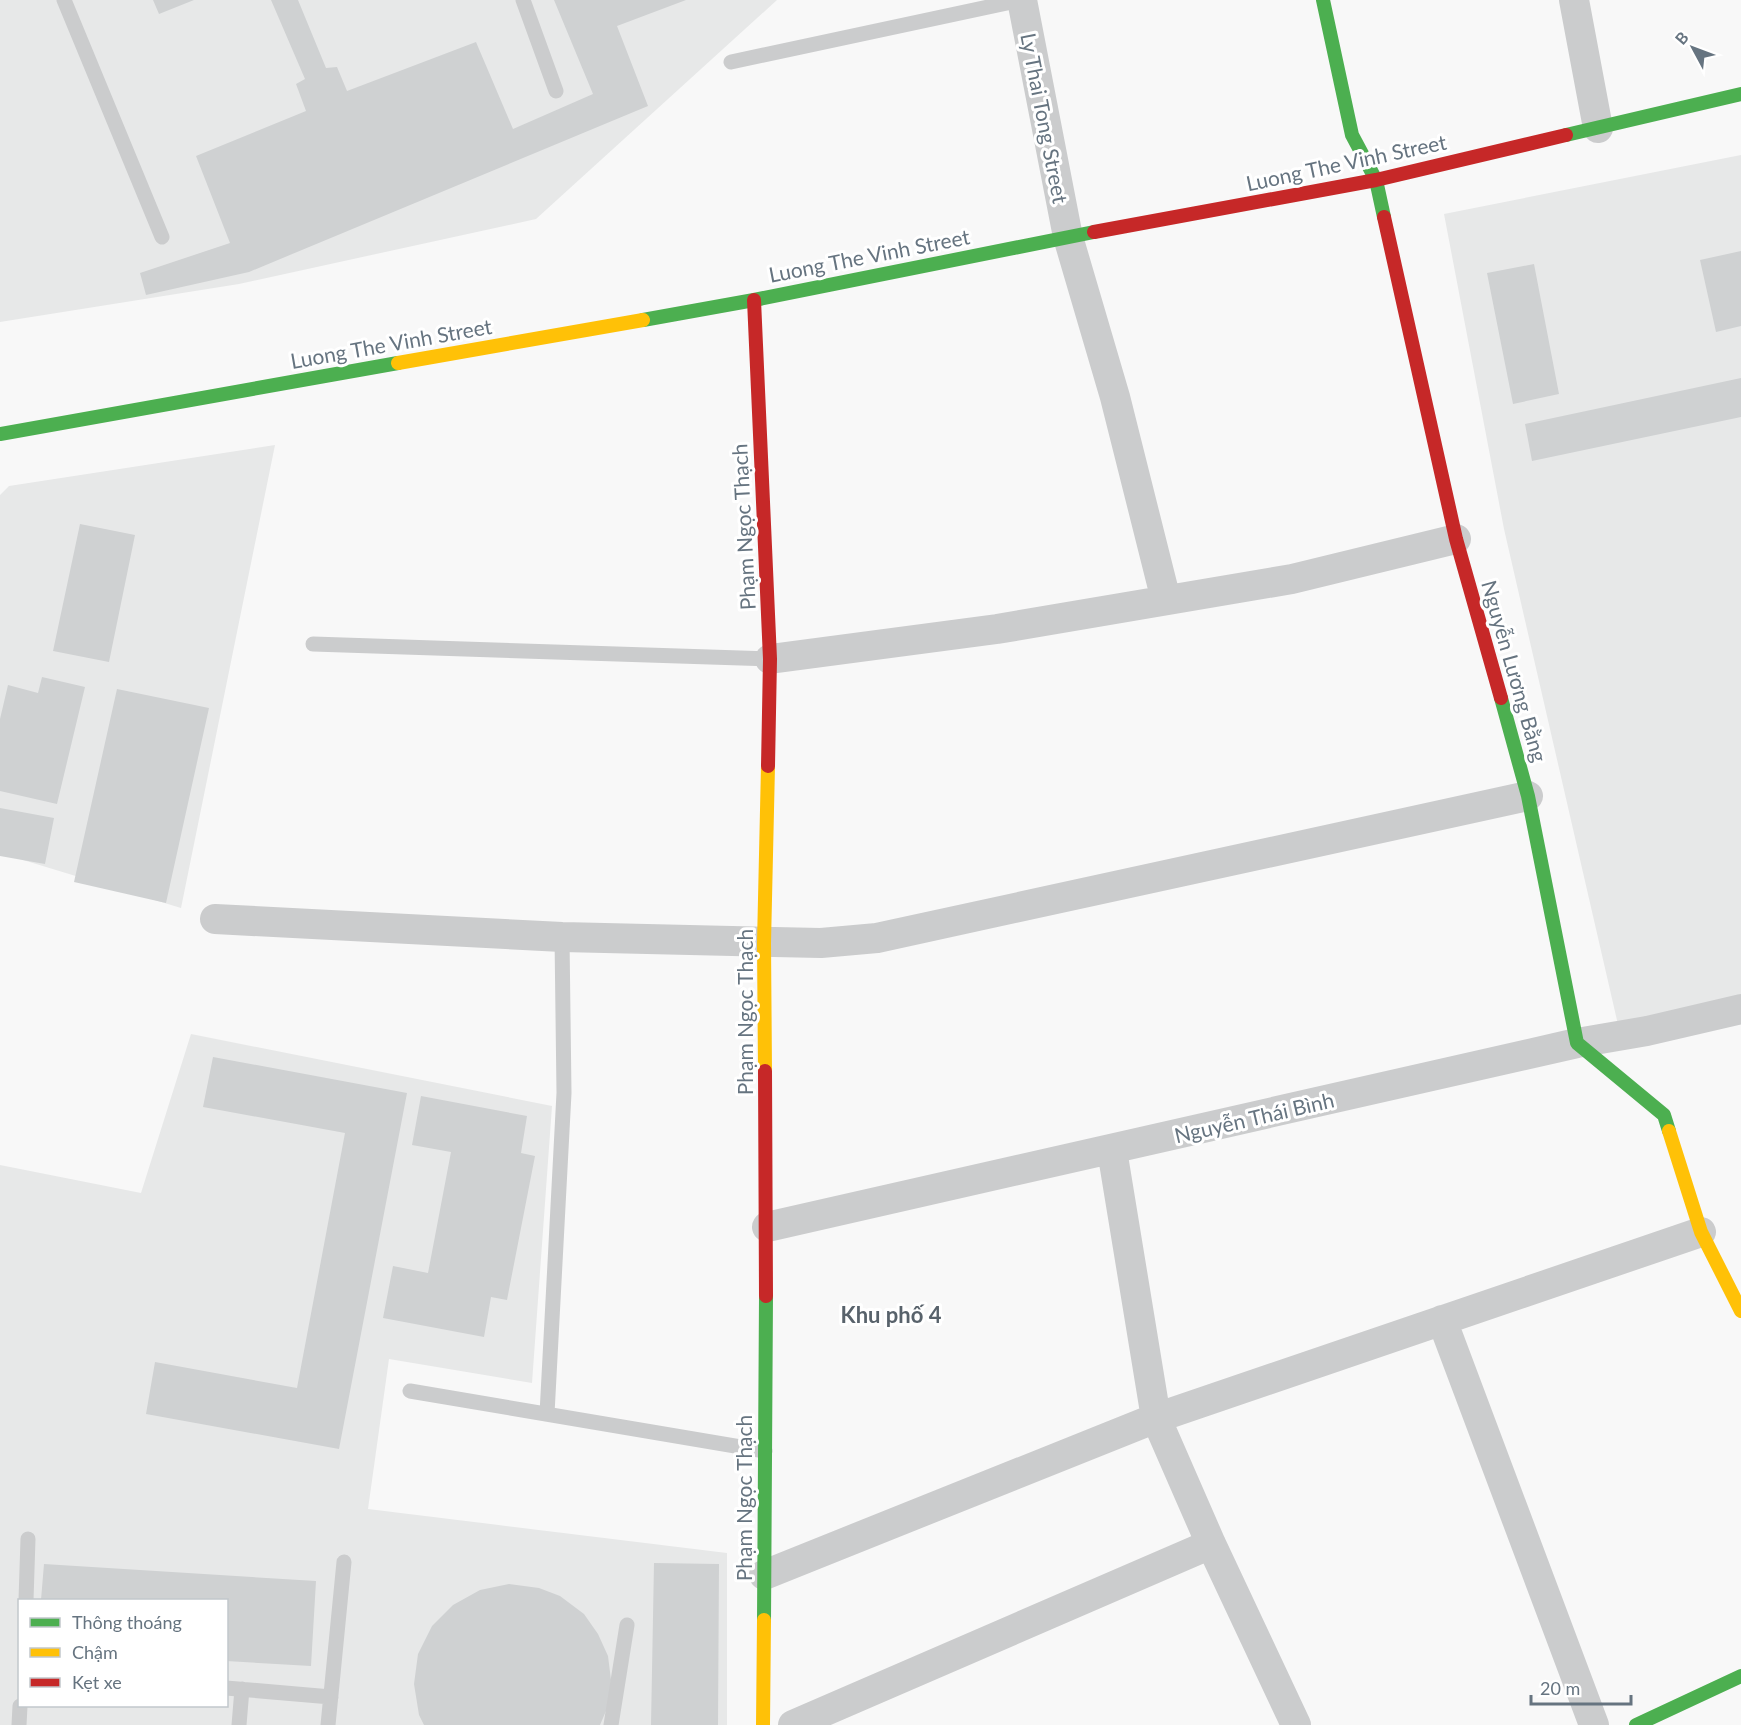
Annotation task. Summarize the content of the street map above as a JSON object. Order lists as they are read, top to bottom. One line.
{"streets":{"street":["Ly Thai Tong Street","Luong The Vinh Street","Phạm Ngọc Thạch","Nguyễn Lương Bằng","Nguyễn Thái Bình"]},"crossings":[["Ly Thai Tong Street","Luong The Vinh Street"],["Luong The Vinh Street","Phạm Ngọc Thạch"],["Luong The Vinh Street","Nguyễn Lương Bằng"],["Phạm Ngọc Thạch","Nguyễn Thái Bình"],["Nguyễn Lương Bằng","Nguyễn Thái Bình"]],"districts":["Khu phố 4"],"legend":["Thông thoáng","Chậm","Kẹt xe"],"scale_bar":"20 m","north":"top left"}
